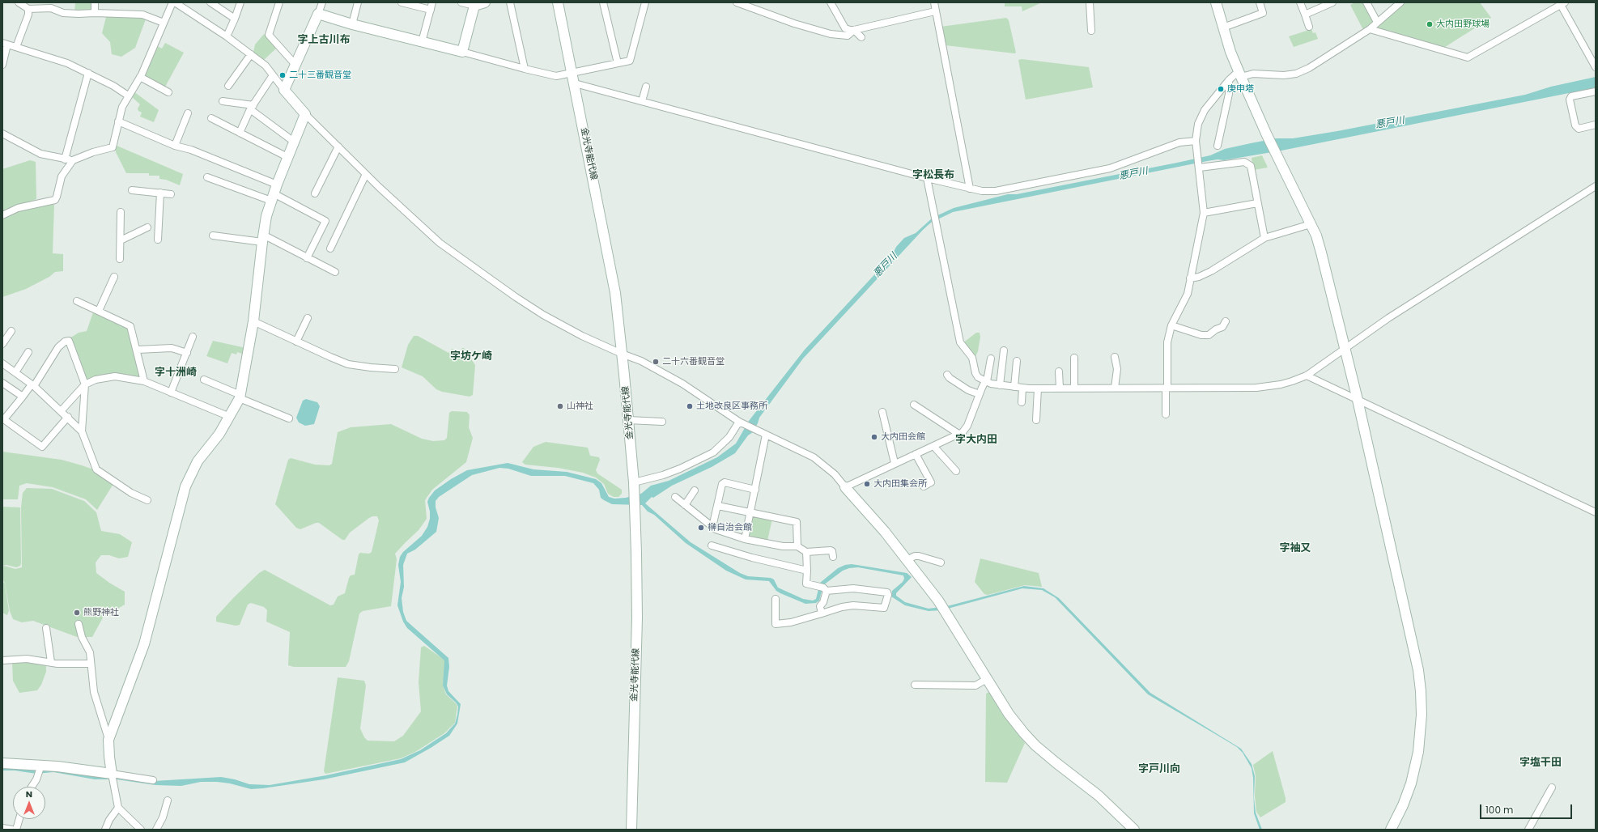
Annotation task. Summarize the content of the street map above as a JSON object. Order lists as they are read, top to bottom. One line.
{"streets":{"street":["金光寺能代線"]},"districts":["字上古川布","字松長布","字坊ケ崎","字十洲崎","字大内田","字袖又","字塩干田","字戸川向"],"water":["悪戸川"],"places":["大内田野球場","二十三番観音堂","庚申塔","二十六番観音堂","山神社","土地改良区事務所","大内田会館","大内田集会所","榊自治会館","熊野神社"],"scale_bar":"100 m","north":"top"}
